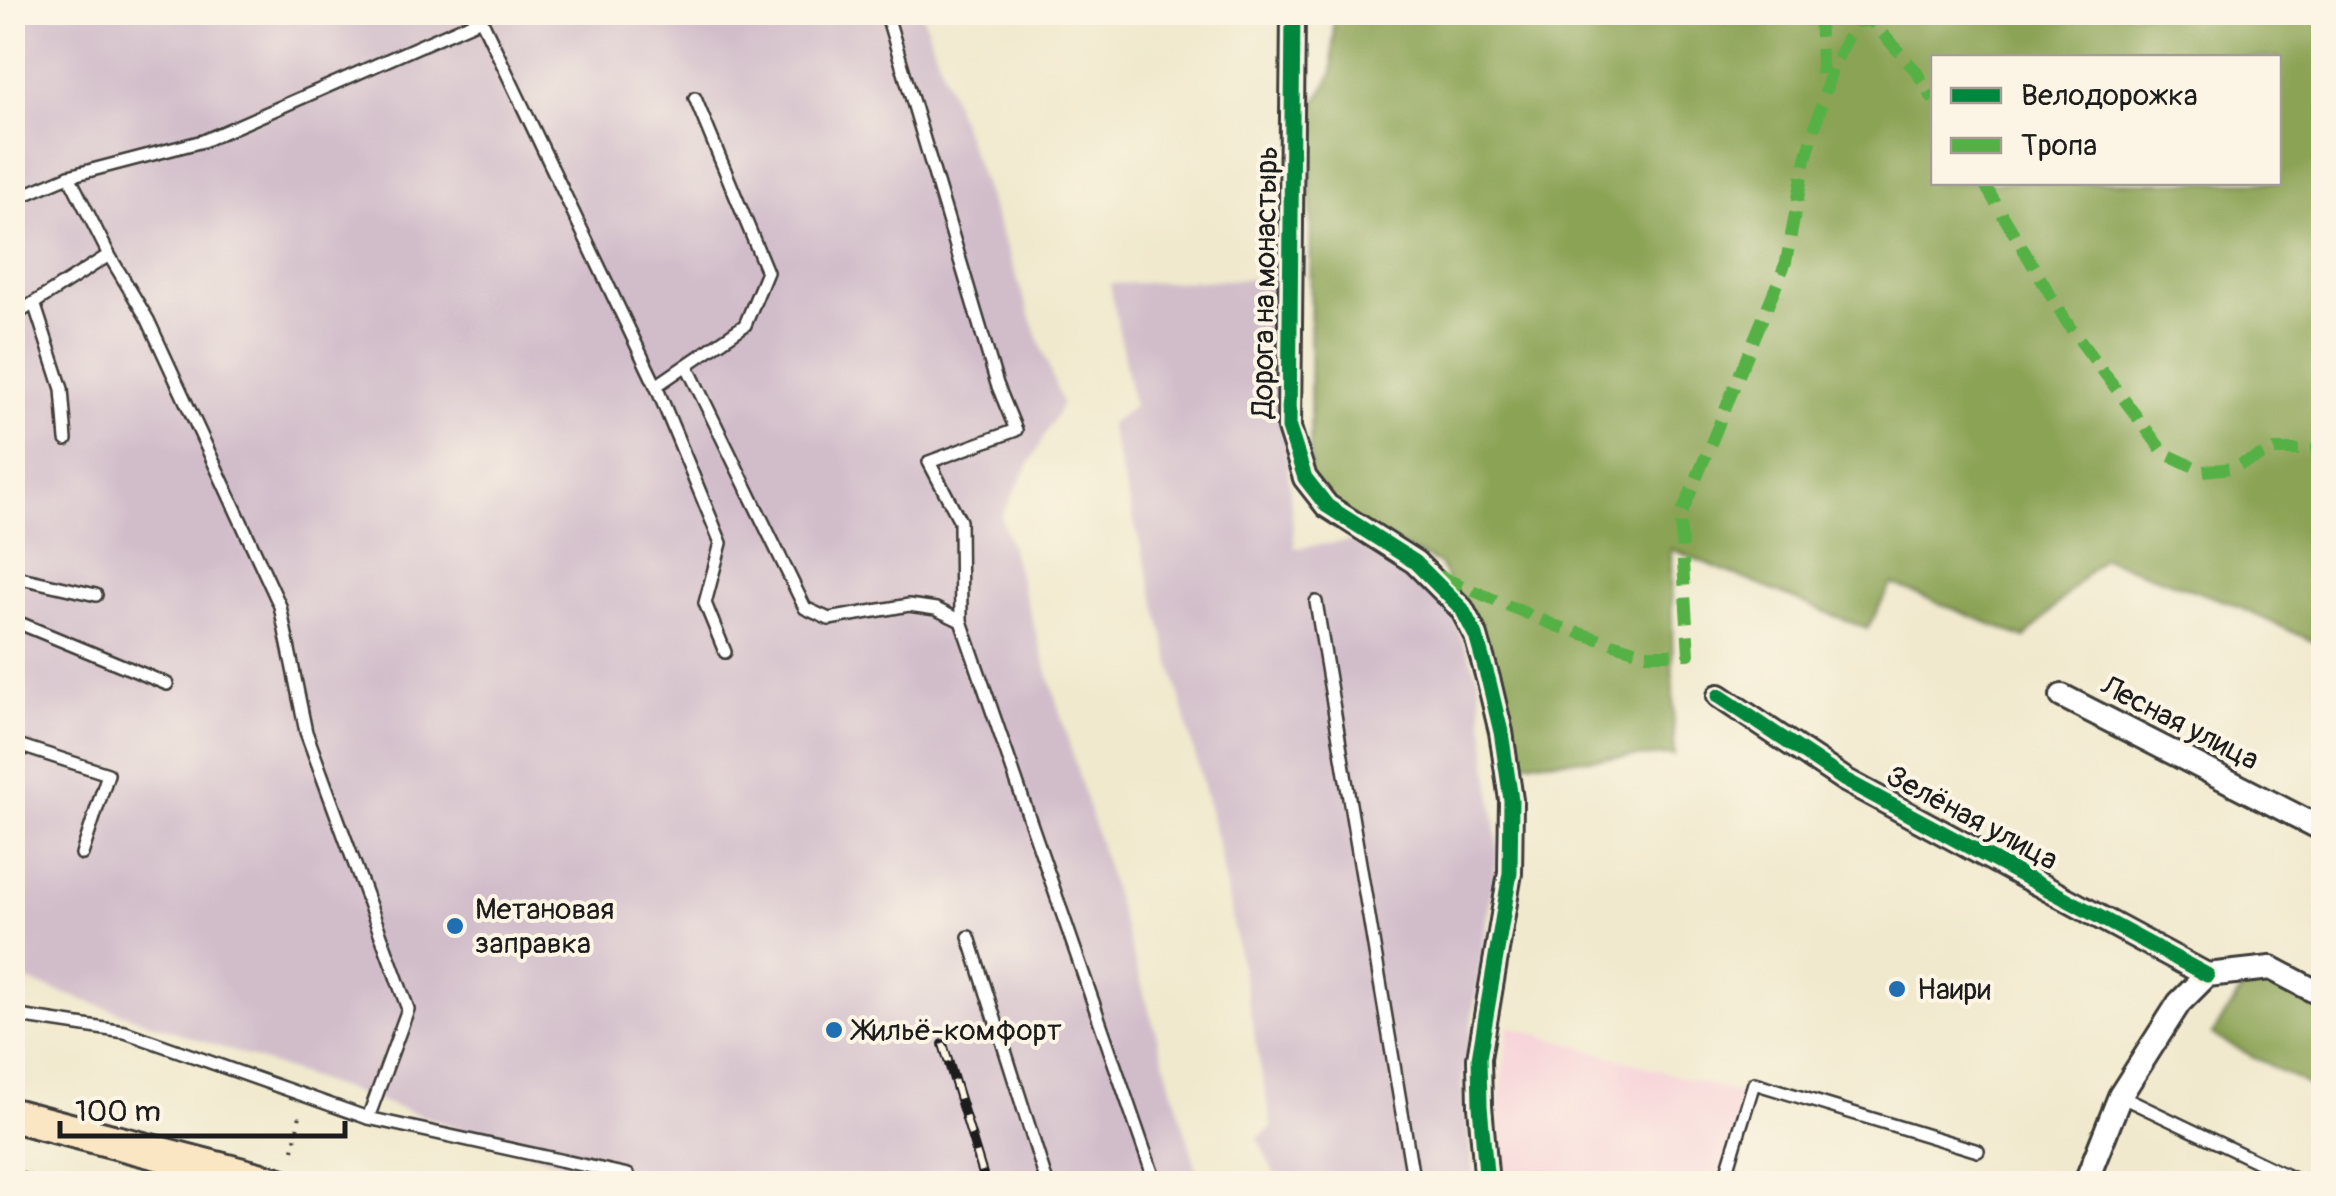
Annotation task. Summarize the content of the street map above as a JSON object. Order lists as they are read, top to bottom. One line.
{"streets":{"street":["Дорога на монастырь","Лесная улица","Зелёная улица"]},"places":["Метановая заправка","Наири","Жильё-комфорт"],"legend":["Велодорожка","Тропа"],"scale_bar":"100 m"}
